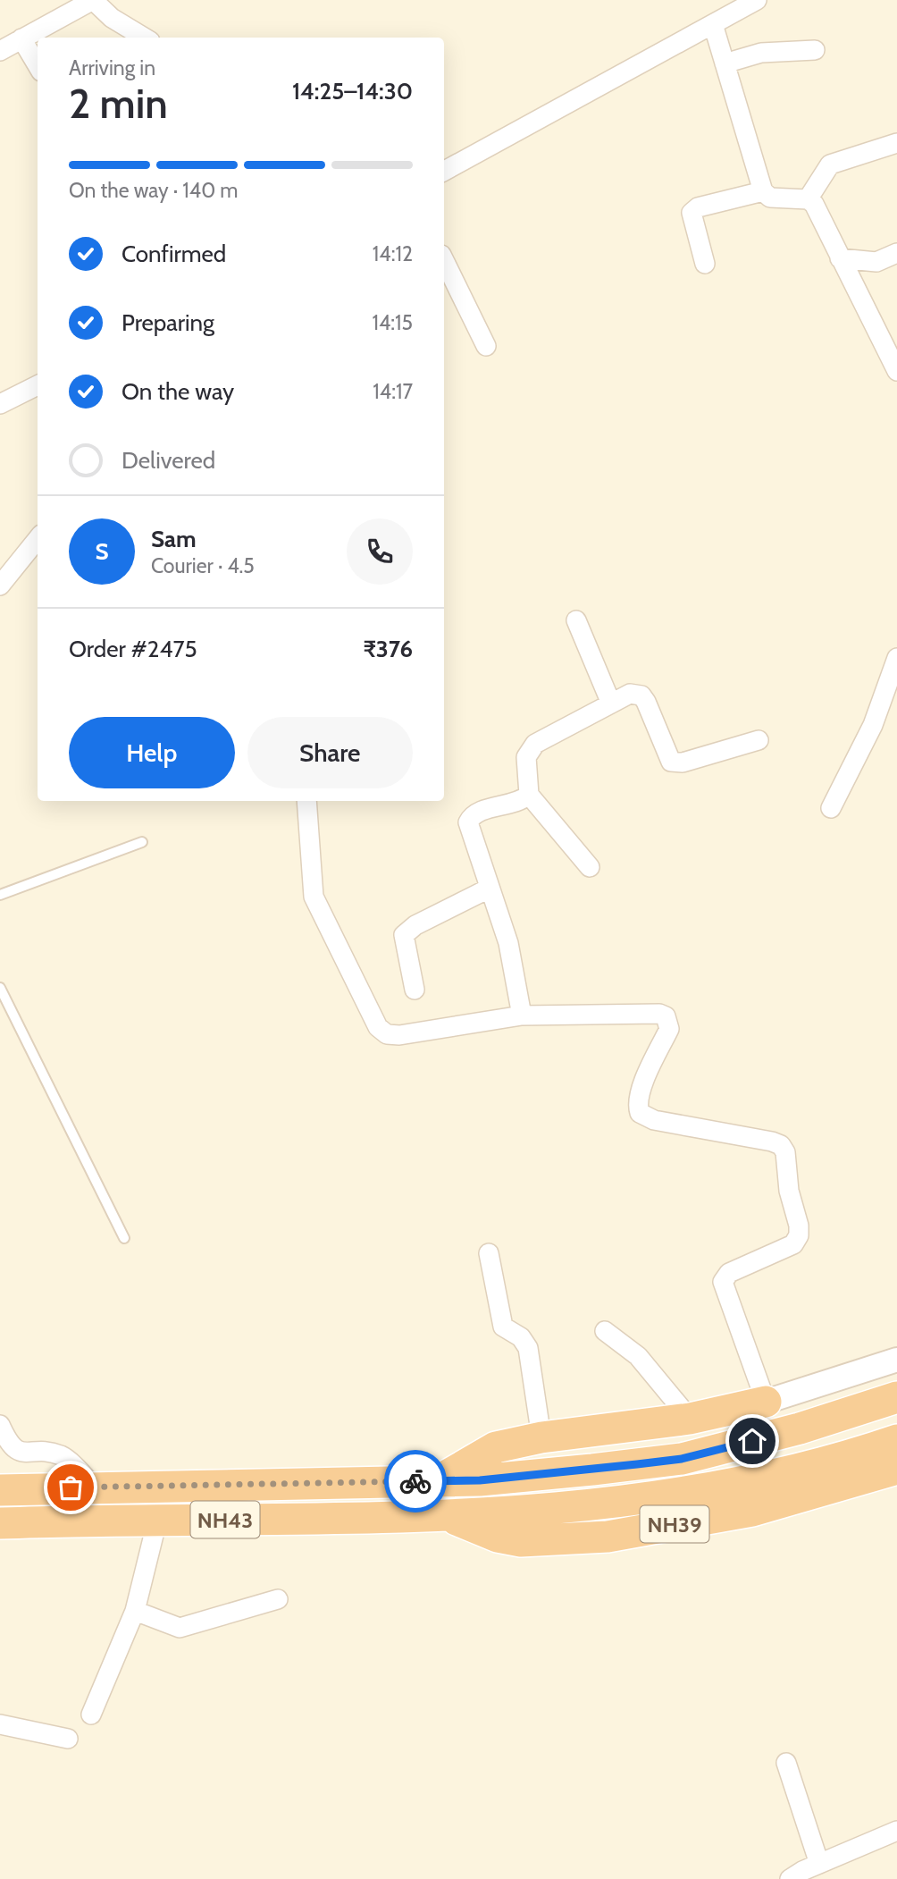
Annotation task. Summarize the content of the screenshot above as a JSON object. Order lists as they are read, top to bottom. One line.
{"streets":{"highway":["NH43","NH39"]},"crossings":[["NH43","NH39"]],"page":{"heading":["2 min","Arriving in","14:25–14:30"],"panel":["Sam","Courier · 4.5","Order #2475","₹376"],"bar":"On the way · 140 m","list":[["Confirmed","14:12"],["Preparing","14:15"],["On the way","14:17"],"Delivered"],"round":"S","buttons":["Help","Share"]}}
